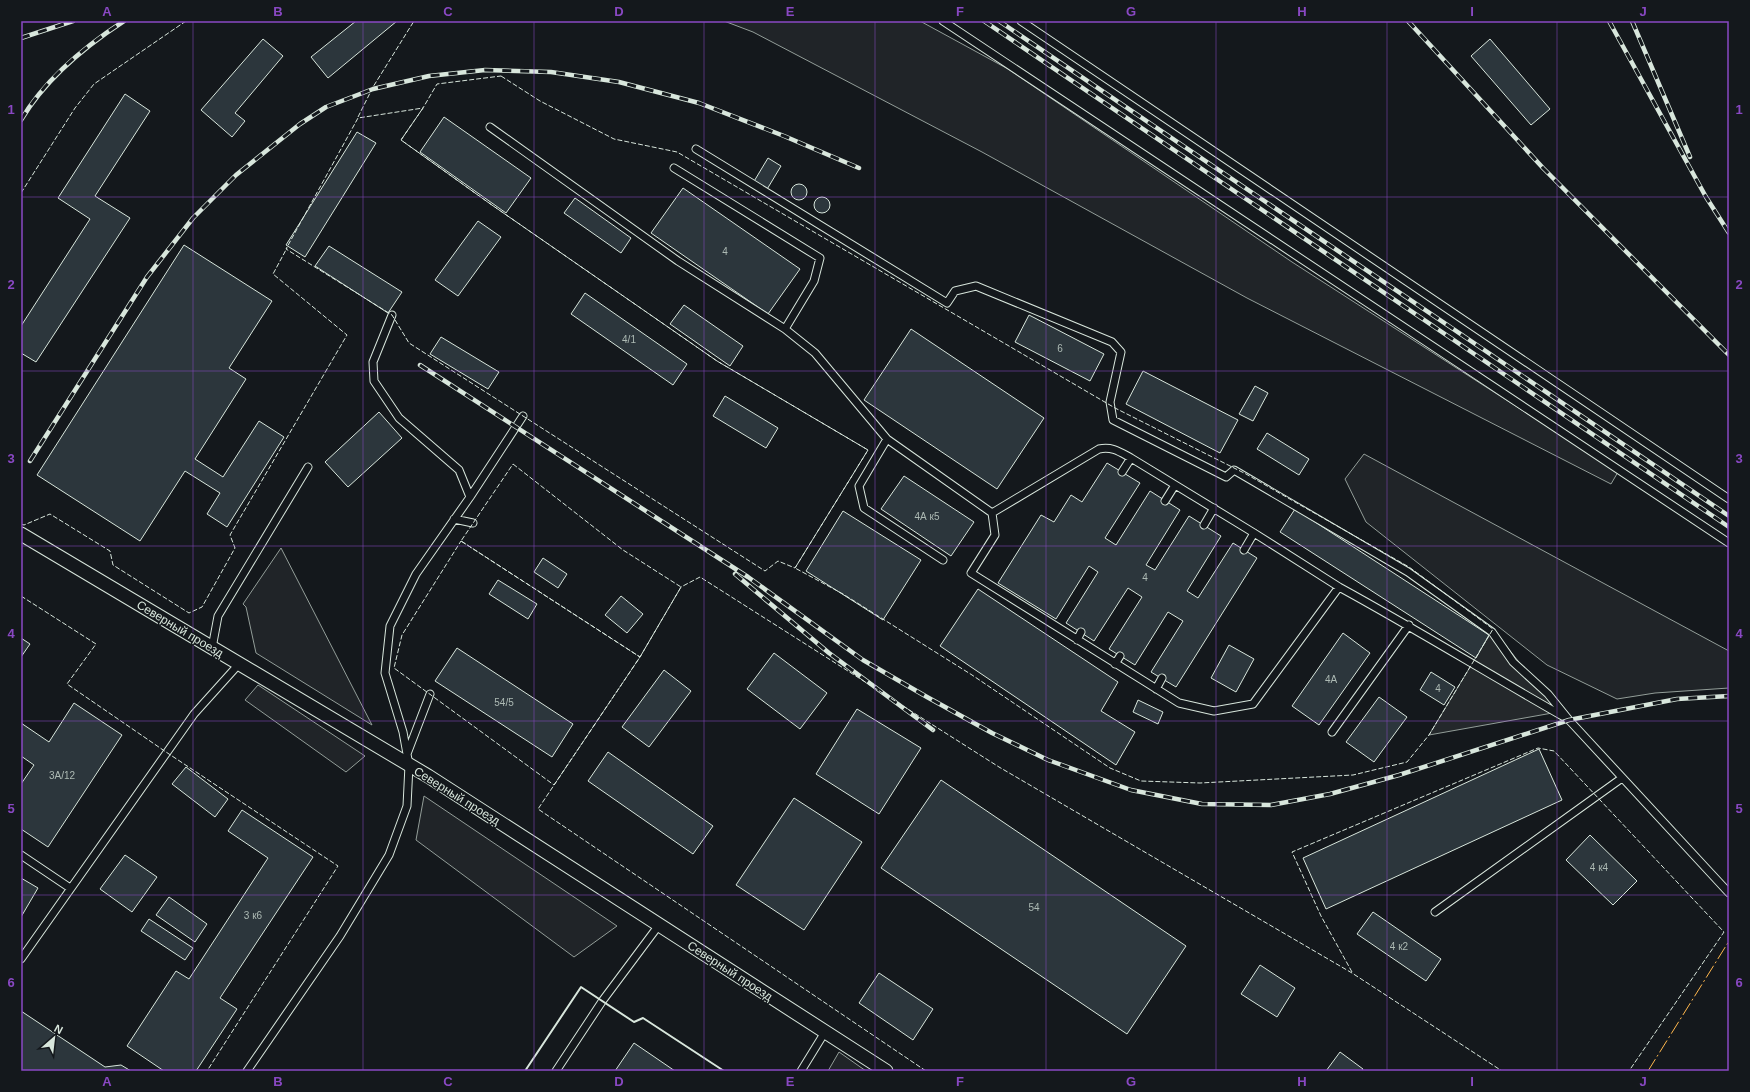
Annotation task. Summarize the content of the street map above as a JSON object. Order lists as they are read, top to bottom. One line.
{"streets":{"street":["Северный проезд"]},"house_numbers":["4","4/1","6","4А к5","4","4А","4","54/5","3А/12","4 к4","54","3 к6","4 к2"],"north":"top right","grid":{"columns":["A","B","C","D","E","F","G","H","I","J"],"rows":["1","2","3","4","5","6"]}}
